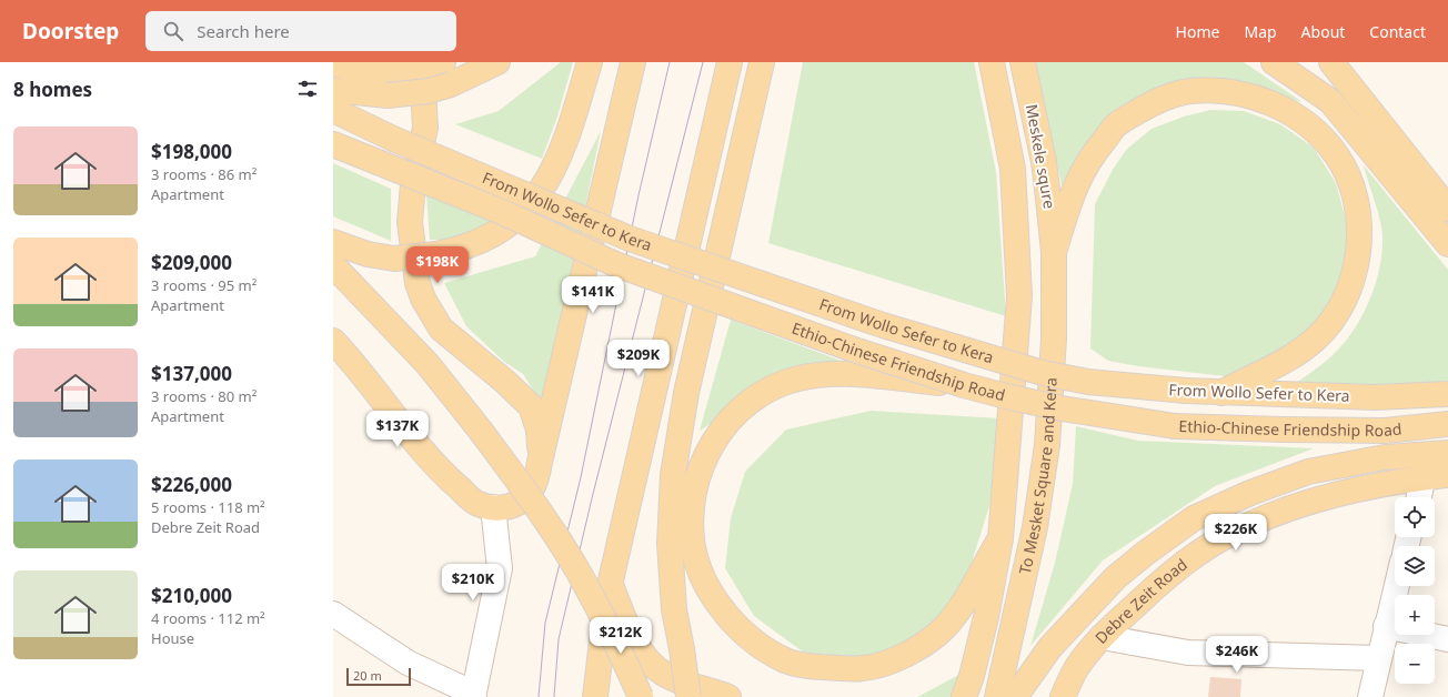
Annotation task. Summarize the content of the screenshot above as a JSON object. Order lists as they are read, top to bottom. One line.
{"streets":{"main road":["Meskele squre","From Wollo Sefer to Kera","Ethio-Chinese Friendship Road","To Mesket Square and Kera","Debre Zeit Road"]},"crossings":[["Meskele squre","To Mesket Square and Kera"]],"scale_bar":"20 m","page":{"header":"Doorstep","search":"Search here","nav":["Home","Map","About","Contact"],"heading":"8 homes","list":[{"name":"$198,000","note":"3 rooms · 86 m² · Apartment"},{"name":"$209,000","note":"3 rooms · 95 m² · Apartment"},{"name":"$137,000","note":"3 rooms · 80 m² · Apartment"},{"name":"$226,000","note":"5 rooms · 118 m² · Debre Zeit Road"},{"name":"$210,000","note":"4 rooms · 112 m² · House"}],"price":["$198K","$141K","$209K","$137K","$226K","$210K","$212K","$246K"],"map_buttons":["+","−"],"scale":"20 m"}}
